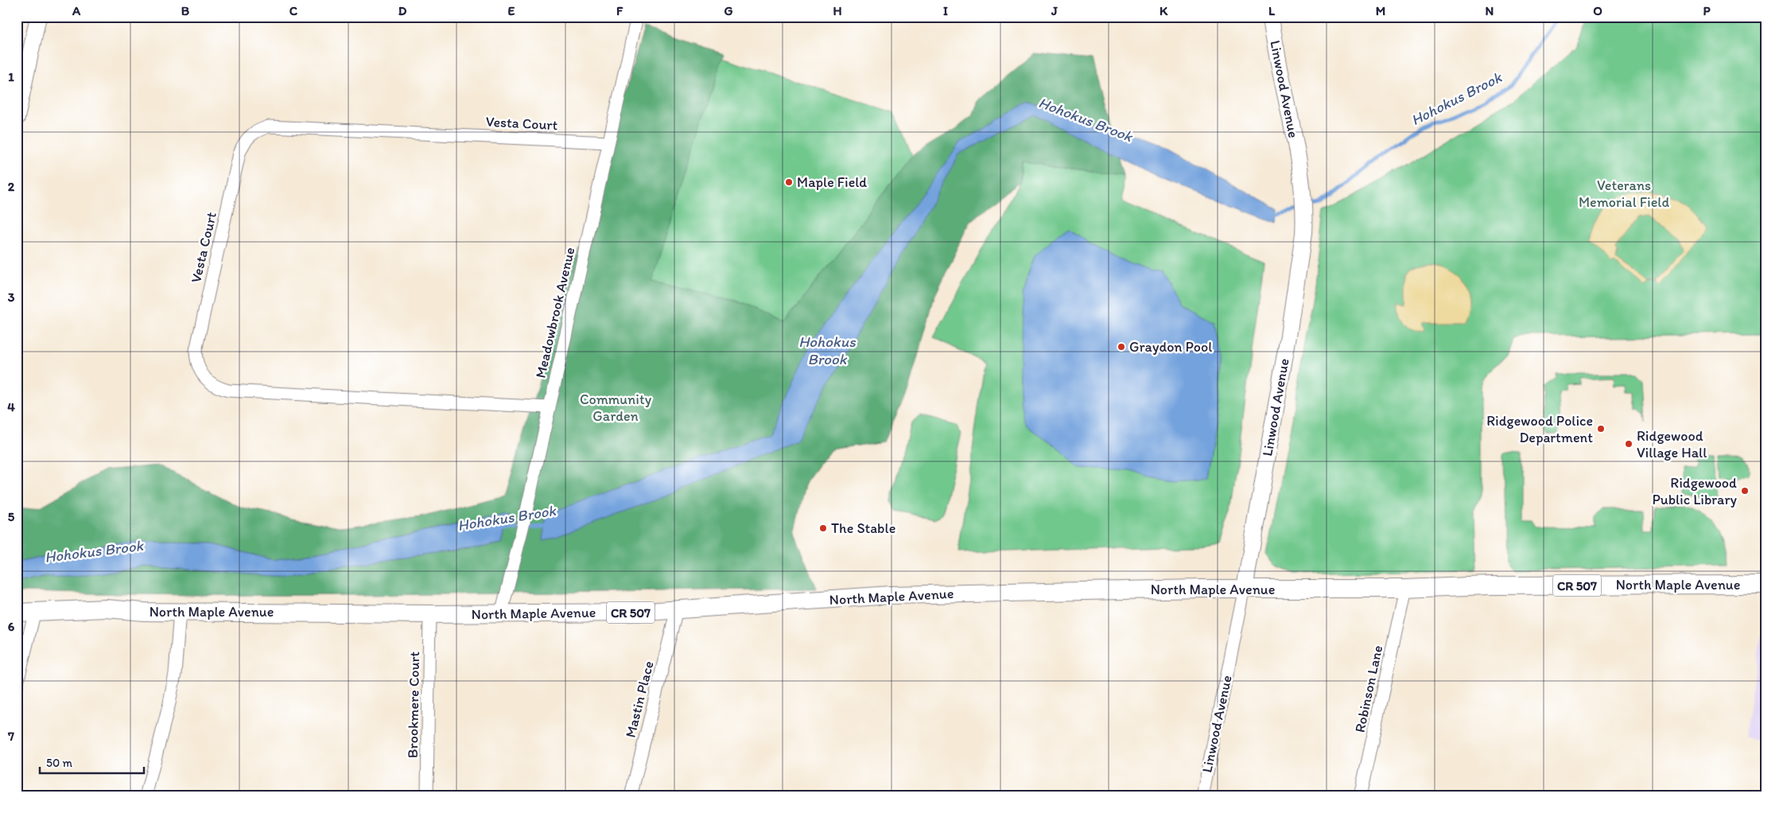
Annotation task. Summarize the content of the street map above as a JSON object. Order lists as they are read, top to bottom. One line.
{"streets":{"main road":["Linwood Avenue","North Maple Avenue","CR 507"],"street":["Vesta Court","Meadowbrook Avenue","Robinson Lane","Mastin Place","Brookmere Court"]},"crossings":[["Linwood Avenue","North Maple Avenue"],["Vesta Court","Meadowbrook Avenue"],["Meadowbrook Avenue","North Maple Avenue"],["North Maple Avenue","Robinson Lane"],["North Maple Avenue","Mastin Place"],["North Maple Avenue","Brookmere Court"]],"water":["Hohokus Brook"],"parks":["Veterans Memorial Field","Community Garden"],"places":["Maple Field","Graydon Pool","Ridgewood Police Department","Ridgewood Village Hall","Ridgewood Public Library","The Stable"],"scale_bar":"50 m","grid":{"columns":["A","B","C","D","E","F","G","H","I","J","K","L","M","N","O","P"],"rows":["1","2","3","4","5","6","7"]}}
